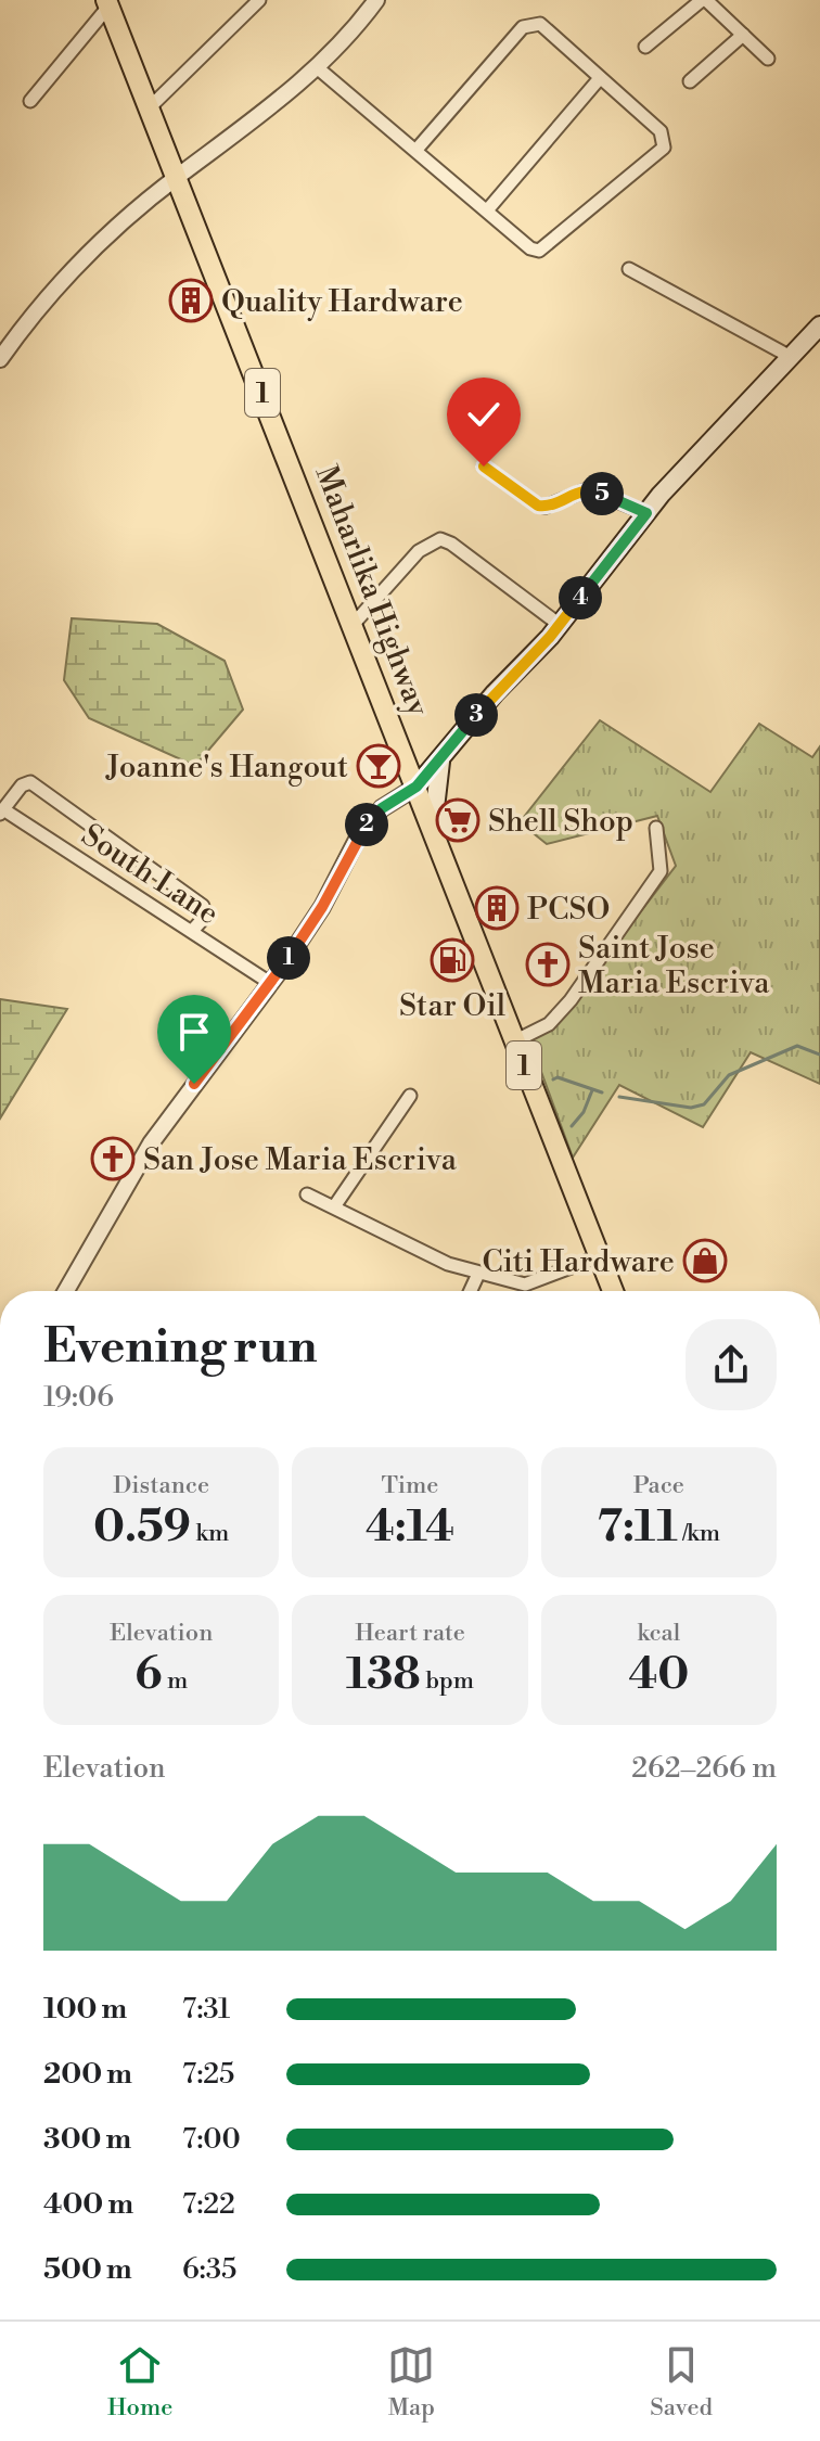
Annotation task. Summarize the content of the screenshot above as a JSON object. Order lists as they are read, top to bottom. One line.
{"streets":{"main road":["1","Maharlika Highway"],"street":["South Lane"]},"places":{"building":["Quality Hardware","PCSO"],"bar":["Joanne's Hangout"],"supermarket":["Shell Shop"],"fuel station":["Star Oil"],"church":["Saint Jose Maria Escriva","San Jose Maria Escriva"],"shop":["Citi Hardware"]},"page":{"pins":["5","4","3","2","1"],"heading":["Evening run","19:06"],"stats":[["Distance","0.59 km"],["Time","4:14"],["Pace","7:11 /km"],["Elevation","6 m"],["Heart rate","138 bpm"],["kcal","40"]],"chart":["Elevation","262–266 m"],"list":[{"name":"100 m","note":"7:31"},{"name":"200 m","note":"7:25"},{"name":"300 m","note":"7:00"},{"name":"400 m","note":"7:22"},{"name":"500 m","note":"6:35"}],"tabs":["Home","Map","Saved"]}}
